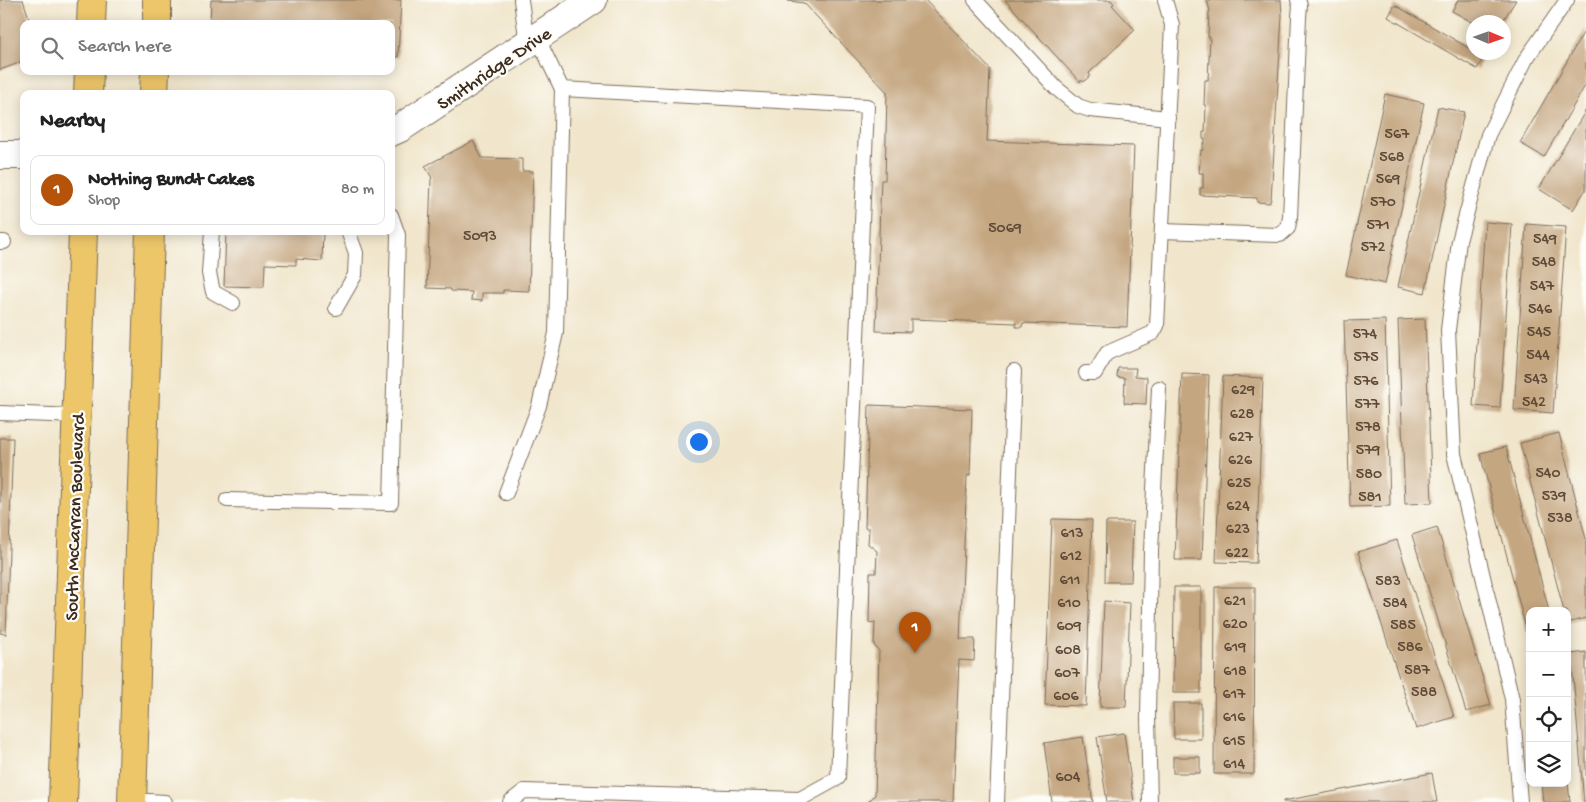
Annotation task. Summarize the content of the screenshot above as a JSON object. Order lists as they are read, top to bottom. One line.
{"streets":{"main road":["South McCarran Boulevard"],"street":["Smithridge Drive"]},"house_numbers":["567","568","569","570","571","5069","5093","549","572","548","547","546","545","574","544","575","543","576","629","542","577","628","578","627","579","626","540","580","625","539","581","624","538","623","613","622","612","611","583","621","610","584","620","585","609","619","586","608","587","618","607","588","617","606","616","615","614","604"],"north":"right","page":{"search":"Search here","heading":"Nearby","list":[{"mark":"1","name":"Nothing Bundt Cakes","note":"Shop","value":"80 m"}],"map_buttons":["+","−"],"pins":"1"}}
